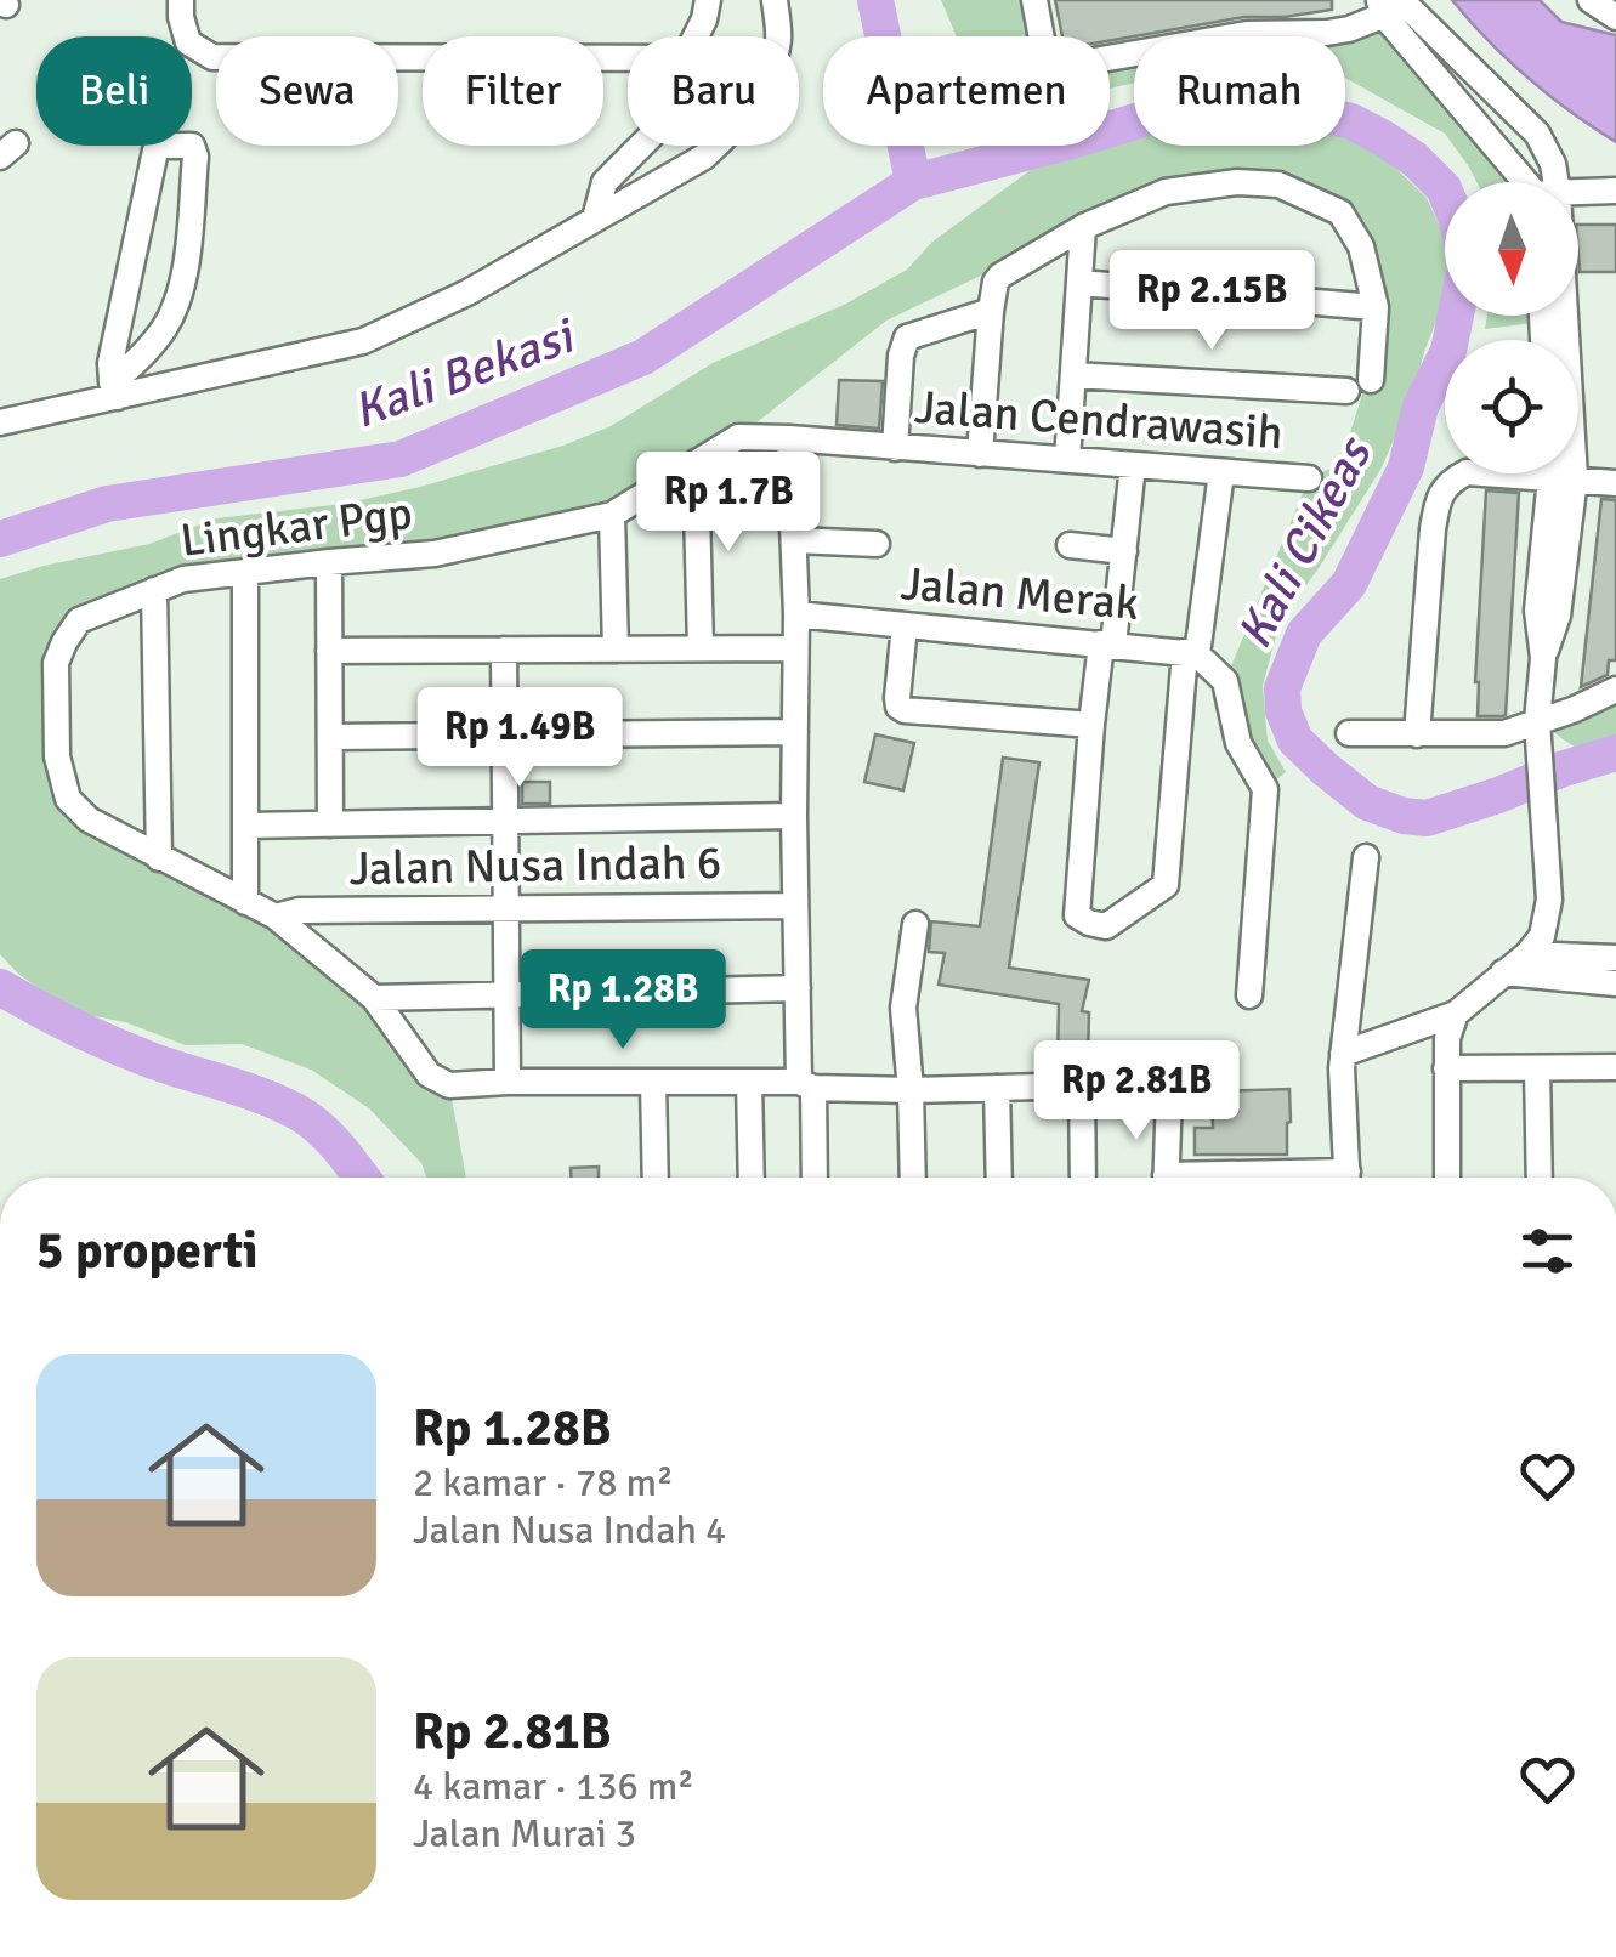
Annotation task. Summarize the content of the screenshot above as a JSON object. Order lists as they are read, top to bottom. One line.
{"streets":{"street":["Jalan Cendrawasih","Lingkar Pgp","Jalan Merak","Jalan Nusa Indah 6"]},"crossings":[["Jalan Cendrawasih","Lingkar Pgp"],["Lingkar Pgp","Jalan Nusa Indah 6"]],"water":["Kali Bekasi","Kali Cikeas"],"north":"bottom","page":{"chip":["Beli","Sewa","Filter","Baru","Apartemen","Rumah"],"price":["Rp 2.15B","Rp 1.7B","Rp 1.49B","Rp 1.28B","Rp 2.81B"],"heading":"5 properti","list":[{"name":"Rp 1.28B","note":"2 kamar · 78 m² · Jalan Nusa Indah 4"},{"name":"Rp 2.81B","note":"4 kamar · 136 m² · Jalan Murai 3"}]}}
